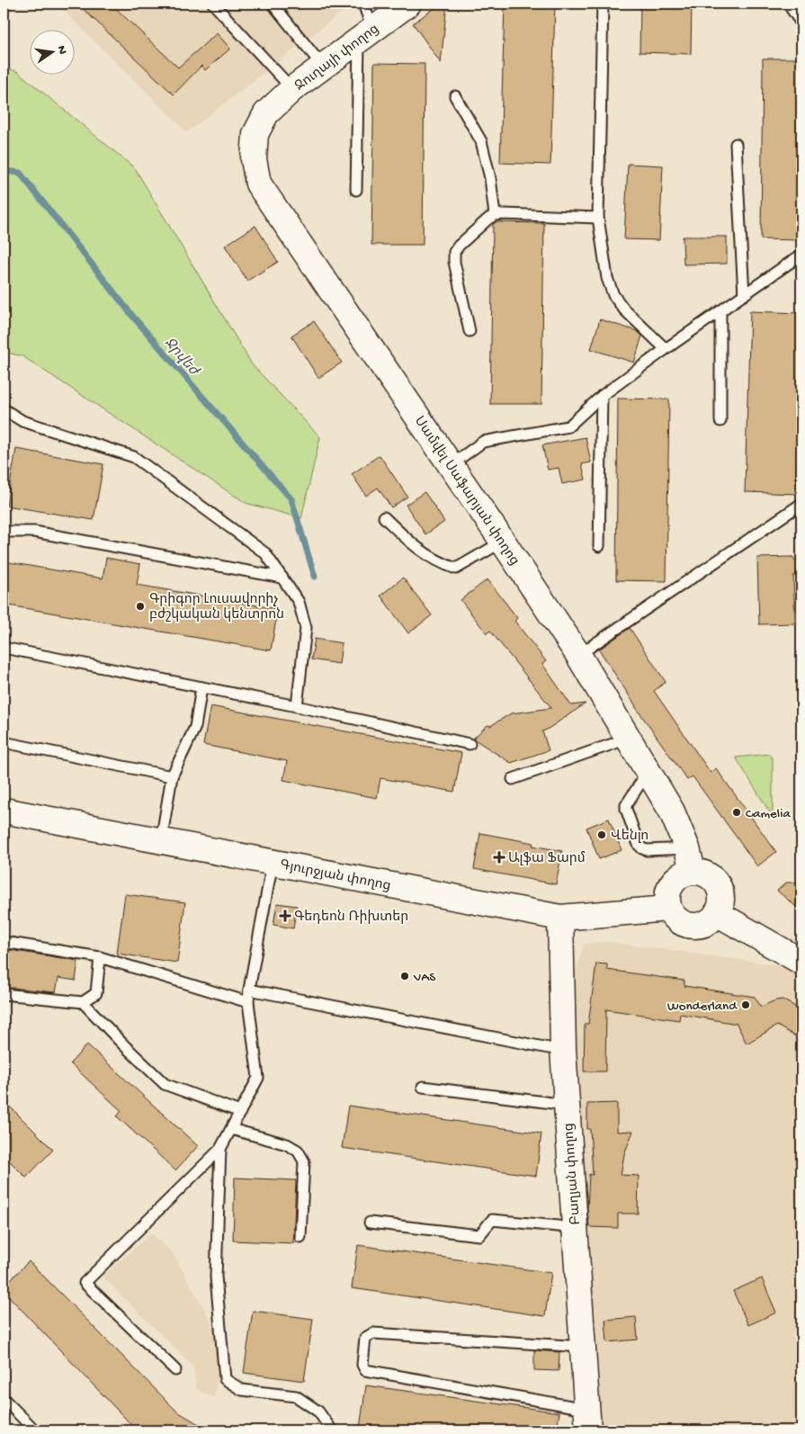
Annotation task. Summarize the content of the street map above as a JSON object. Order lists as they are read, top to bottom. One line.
{"streets":{"street":["Ջուղայի փողոց","Սամվել Սաֆարյան փողոց","Գյուրջյան փողոց","Բաղյան փողոց"]},"crossings":[["Ջուղայի փողոց","Սամվել Սաֆարյան փողոց"],["Սամվել Սաֆարյան փողոց","Գյուրջյան փողոց"],["Գյուրջյան փողոց","Բաղյան փողոց"]],"water":["Ջրվեժ"],"places":{"other":["Գրիգոր Լուսավորիչ բժշկական կենտրոն","Camelia","Վենլո","VAS","Wonderland"],"health":["Ալֆա Ֆարմ","Գեդեոն Ռիխտեր"]},"north":"right"}
